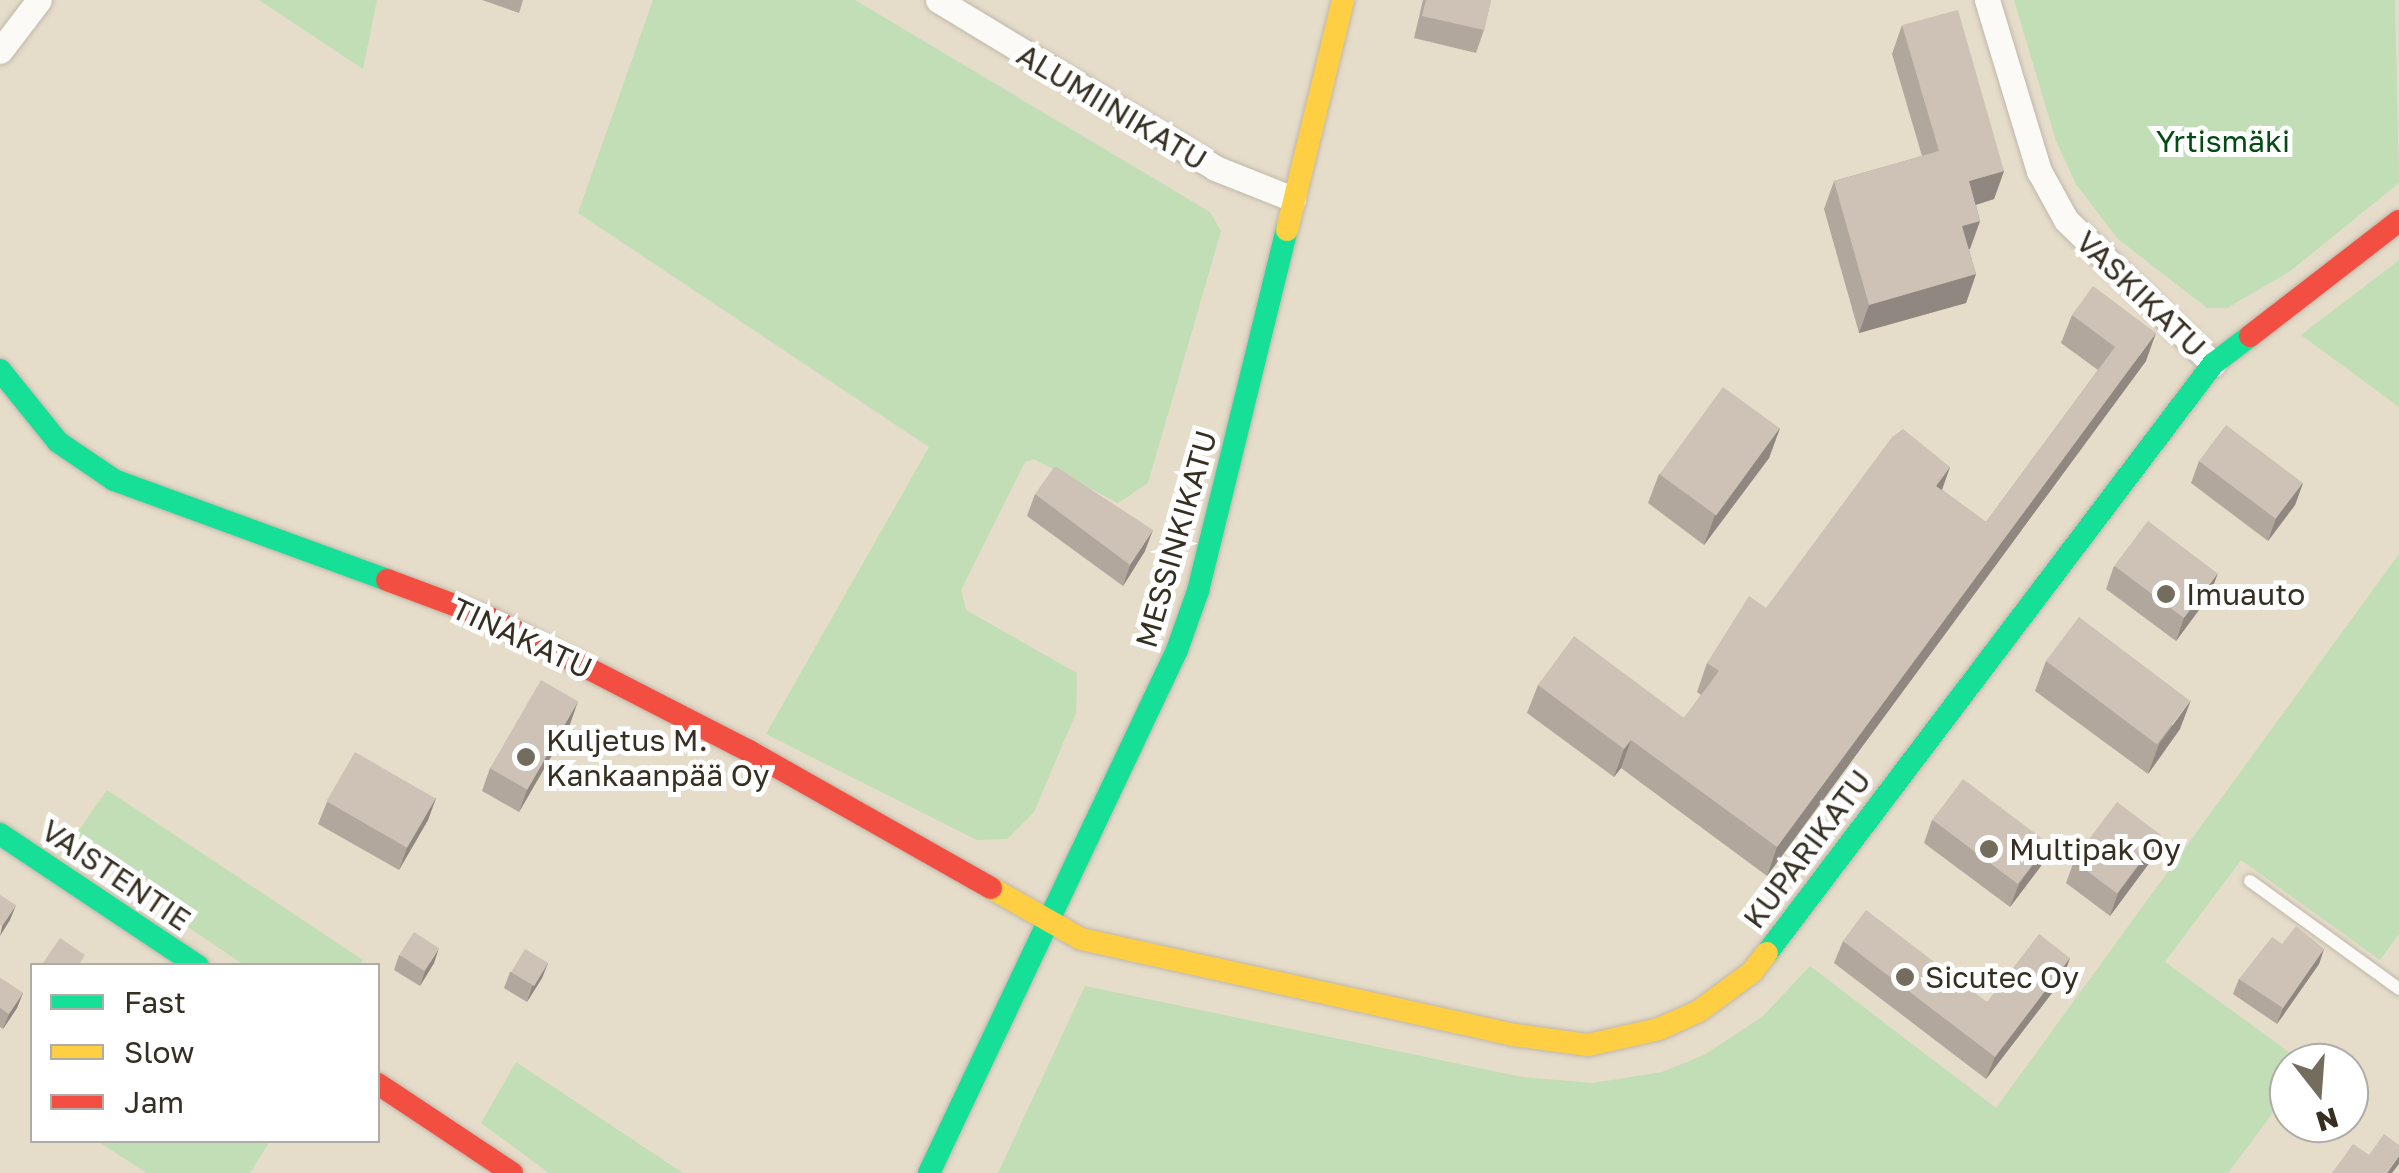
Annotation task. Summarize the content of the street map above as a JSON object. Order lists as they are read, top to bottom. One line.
{"streets":{"street":["ALUMIINIKATU","VASKIKATU","MESSINKIKATU","TINAKATU","KUPARIKATU","VAISTENTIE"]},"crossings":[["ALUMIINIKATU","MESSINKIKATU"],["VASKIKATU","KUPARIKATU"],["MESSINKIKATU","TINAKATU"],["MESSINKIKATU","KUPARIKATU"],["TINAKATU","KUPARIKATU"]],"parks":["Yrtismäki"],"places":["Imuauto","Kuljetus M. Kankaanpää Oy","Multipak Oy","Sicutec Oy"],"legend":["Fast","Slow","Jam"],"north":"bottom"}
